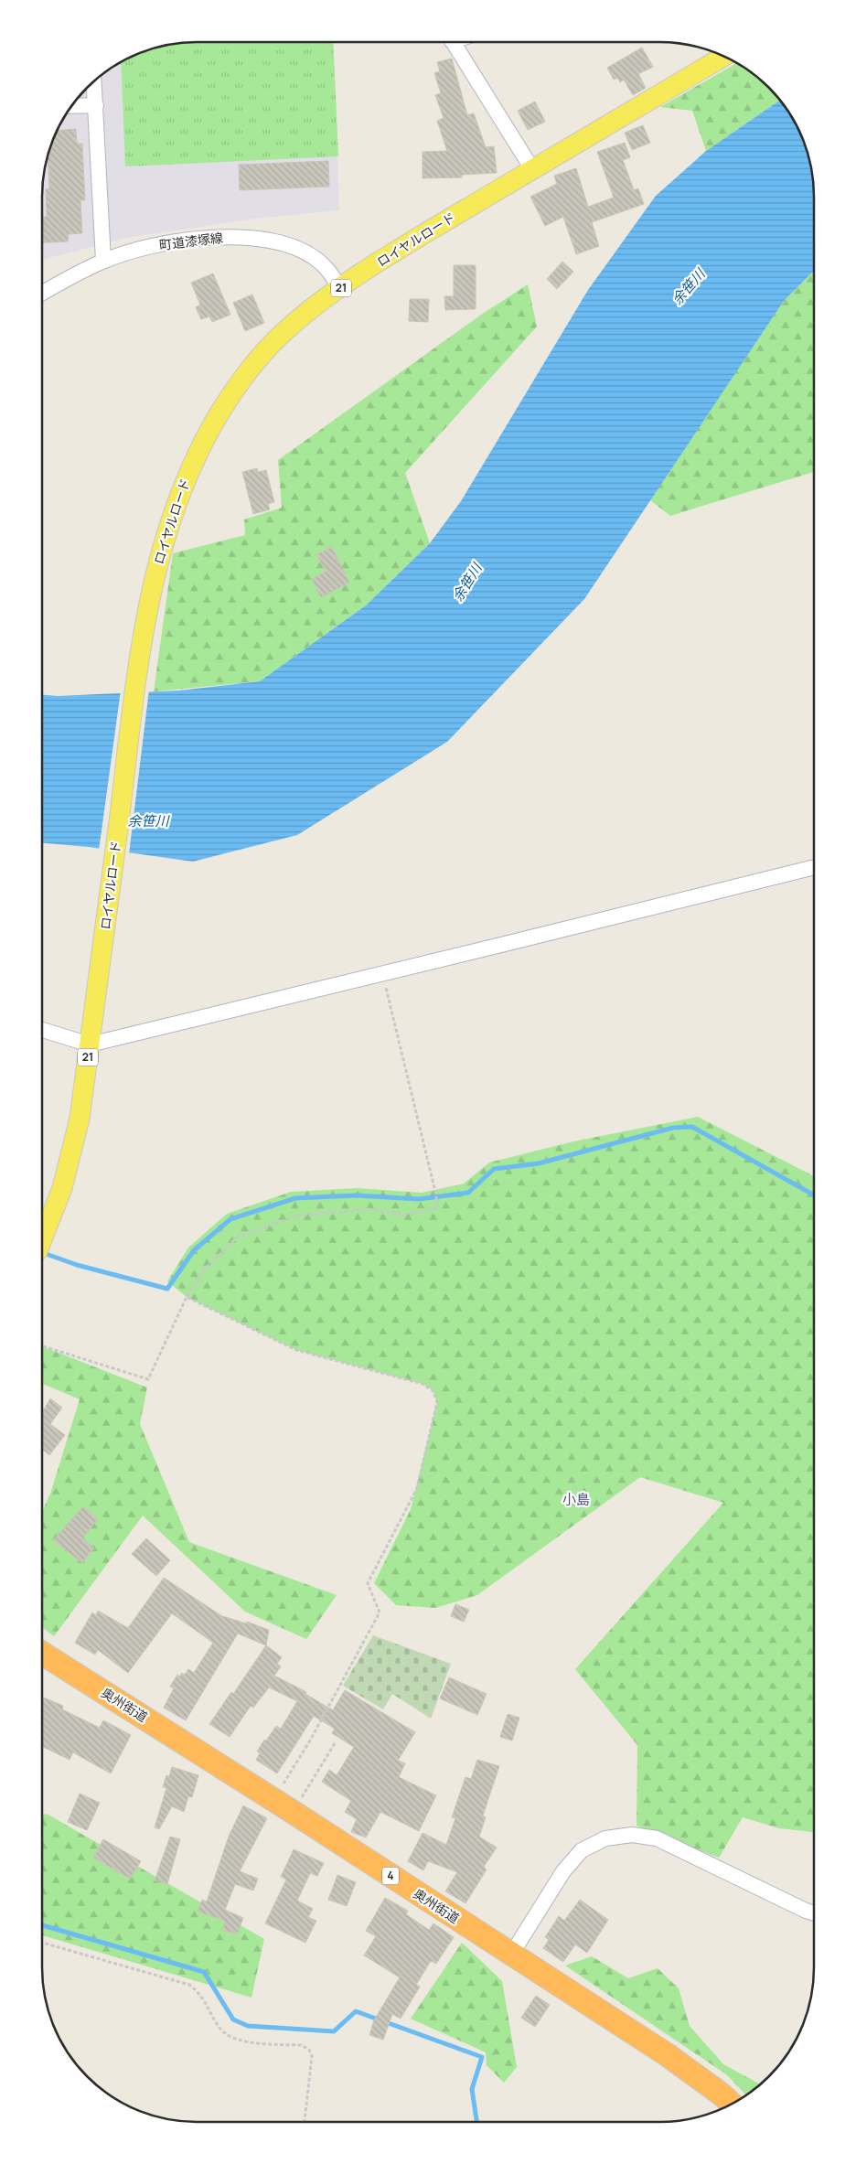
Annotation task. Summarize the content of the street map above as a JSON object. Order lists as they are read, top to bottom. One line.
{"streets":{"highway":["奥州街道","4"],"main road":["ロイヤルロード","21"],"street":["町道漆塚線"]},"crossings":[["ロイヤルロード","町道漆塚線"]],"districts":["小島"],"water":["余笹川"]}
